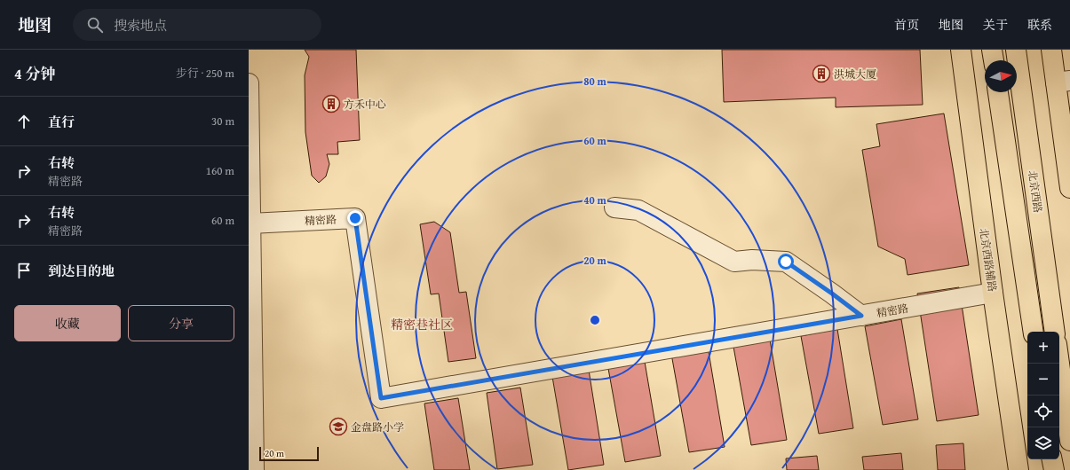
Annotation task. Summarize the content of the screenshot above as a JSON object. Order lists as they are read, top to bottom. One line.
{"streets":{"main road":["北京西路","北京西路辅路"],"lane":["精密路"]},"crossings":[["精密路","北京西路辅路"]],"districts":["精密巷社区"],"places":{"building":["洪城大厦","方禾中心"],"school or university":["金盘路小学"]},"scale_bar":"20 m","north":"right","page":{"header":"地图","search":"搜索地点","nav":["首页","地图","关于","联系"],"heading":["4 分钟","步行 · 250 m"],"list":[["直行","30 m"],["右转","精密路","160 m"],["右转","精密路","60 m"],"到达目的地"],"buttons":["收藏","分享"],"map_buttons":["+","−"],"scale":"20 m"},"rings":["80 m","60 m","40 m","20 m"]}
